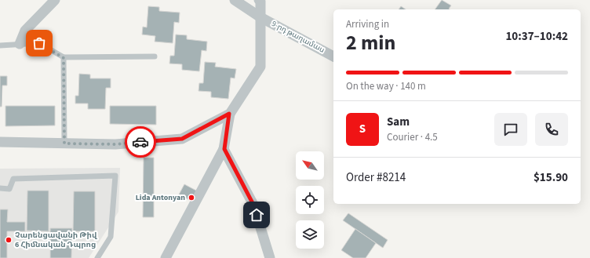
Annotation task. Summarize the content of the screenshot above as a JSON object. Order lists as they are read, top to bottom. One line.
{"streets":{"street":["9-րդ թաղամաս"]},"places":["Lida Antonyan","Չարենցավանի Թիվ 6 Հիմնական Դպրոց"],"north":"top left","page":{"heading":["2 min","Arriving in","10:37–10:42"],"panel":["Sam","Courier · 4.5","Order #8214","$15.90"],"bar":"On the way · 140 m","round":"S"}}
